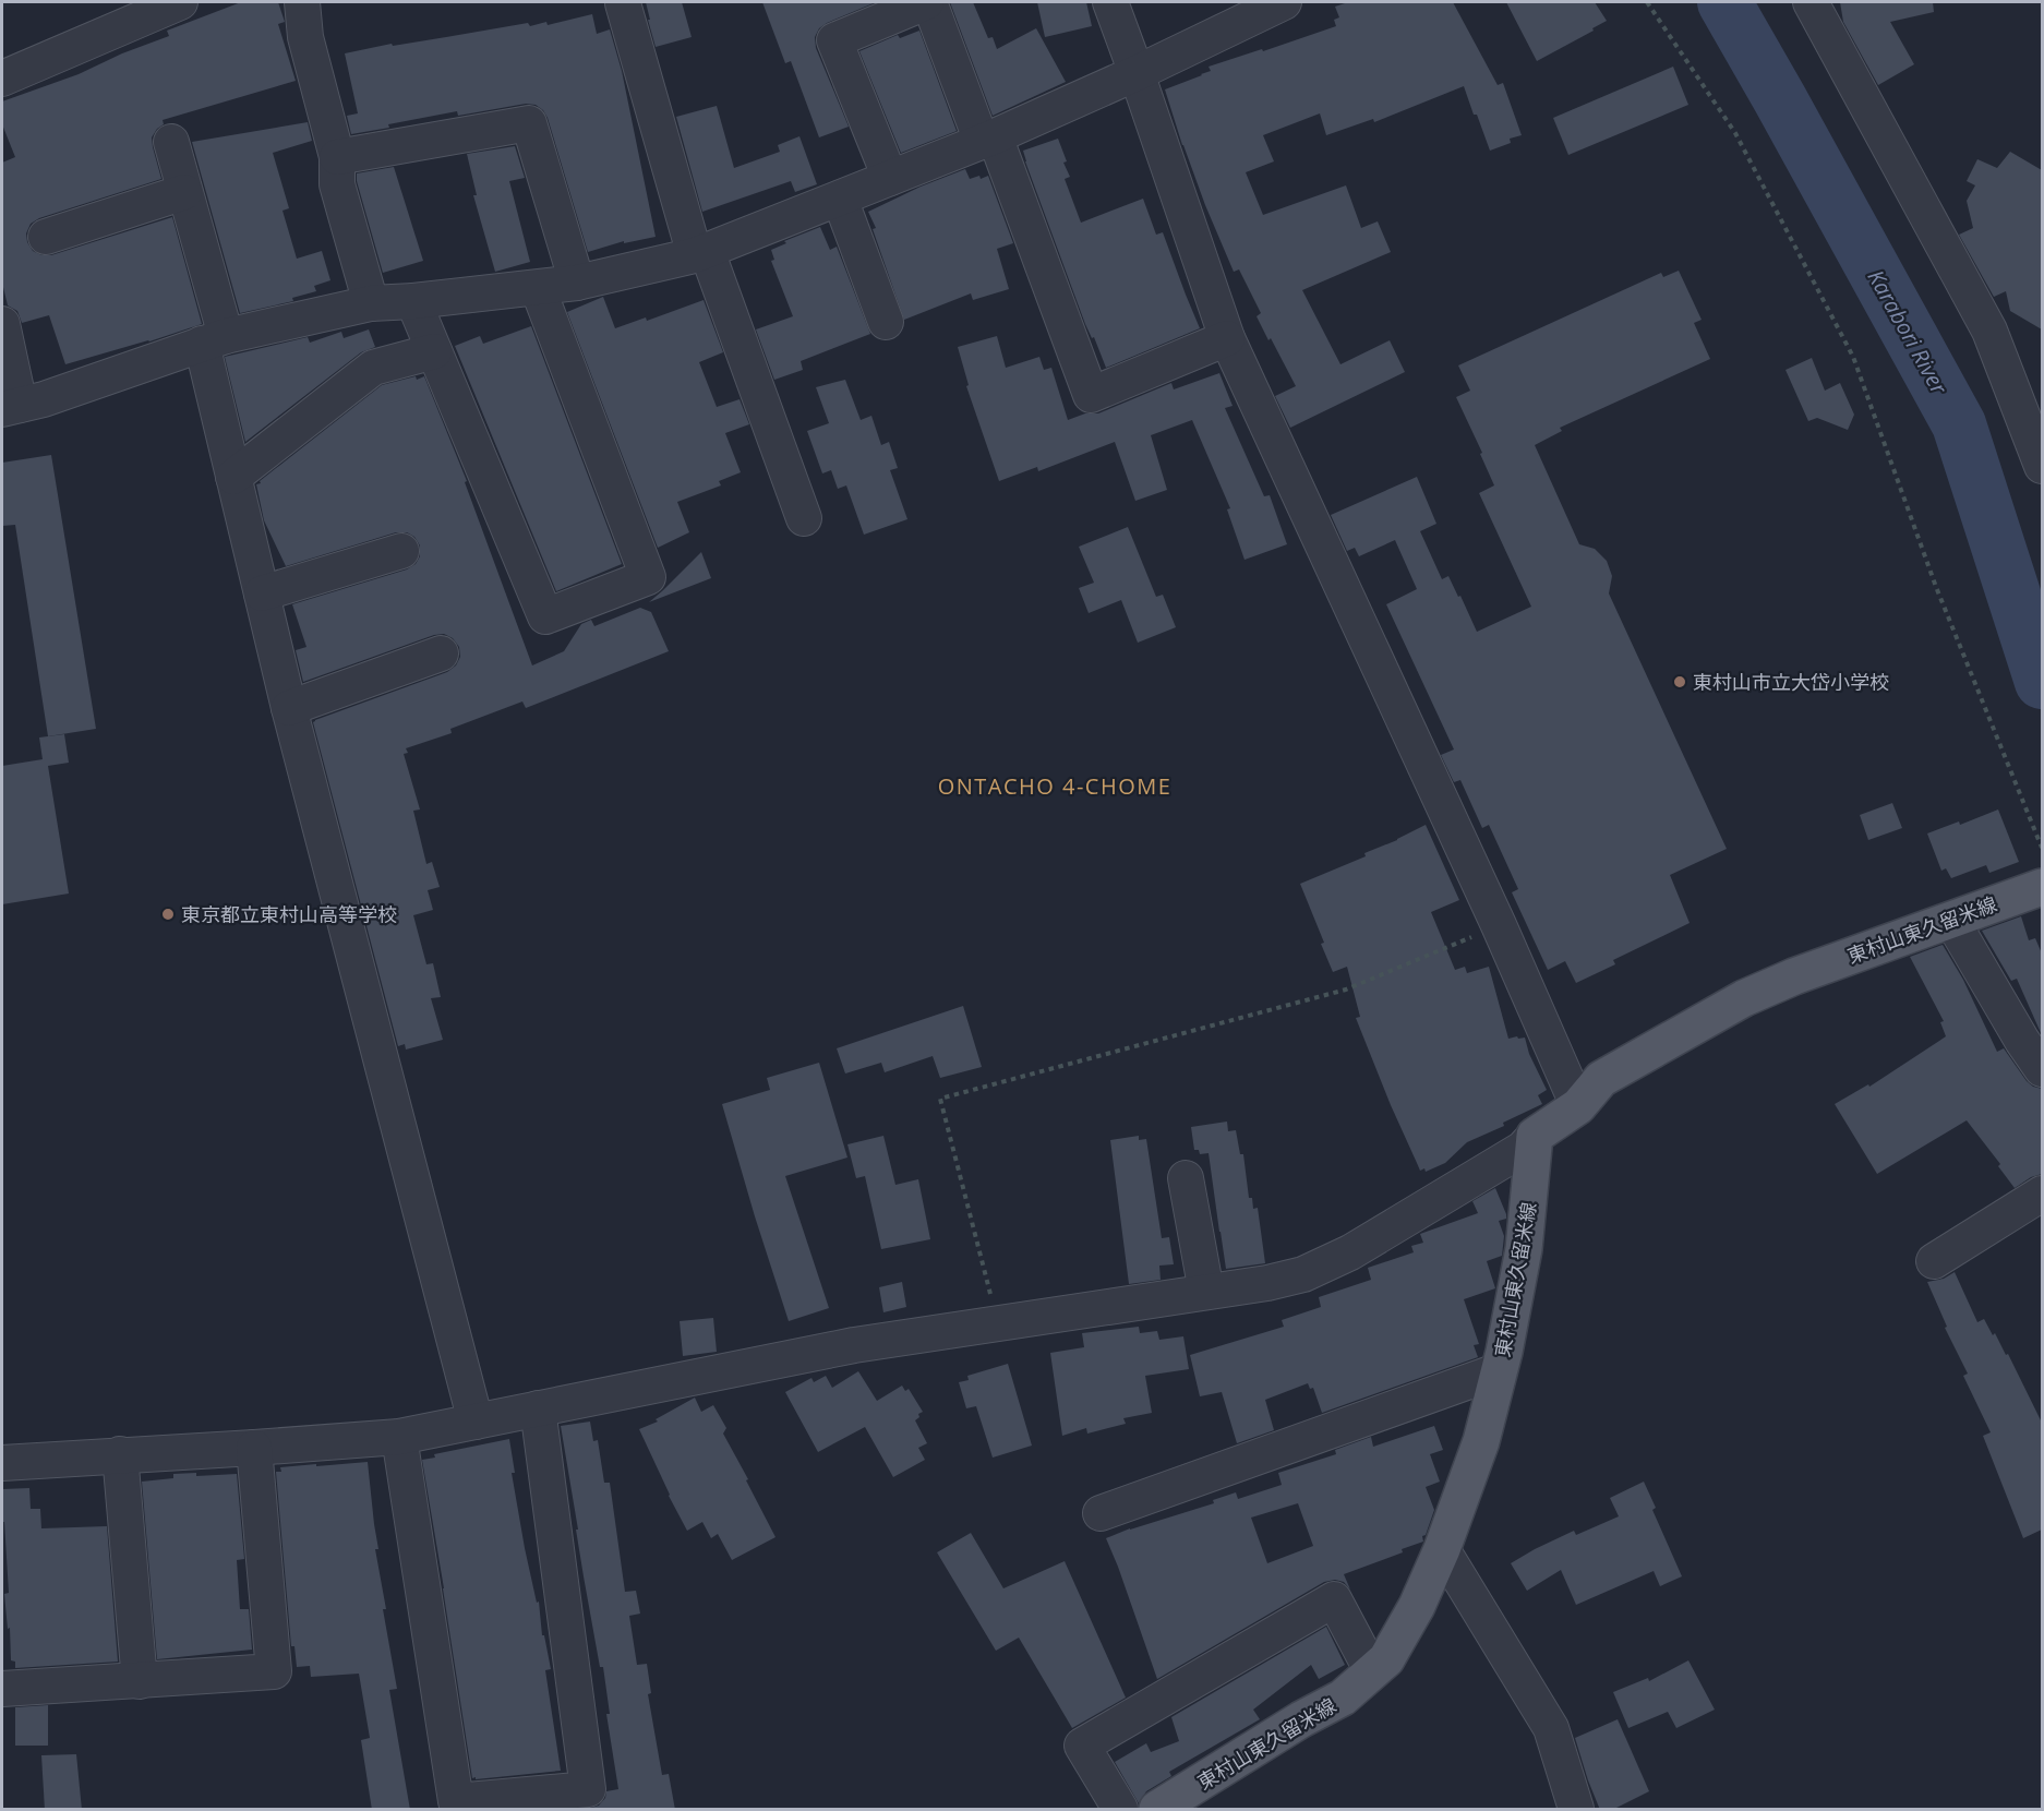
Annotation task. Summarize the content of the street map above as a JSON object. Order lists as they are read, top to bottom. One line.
{"streets":{"main road":["東村山東久留米線"]},"districts":["ONTACHO 4-CHOME"],"water":["Karabori River"],"places":["東村山市立大岱小学校","東京都立東村山高等学校"]}
